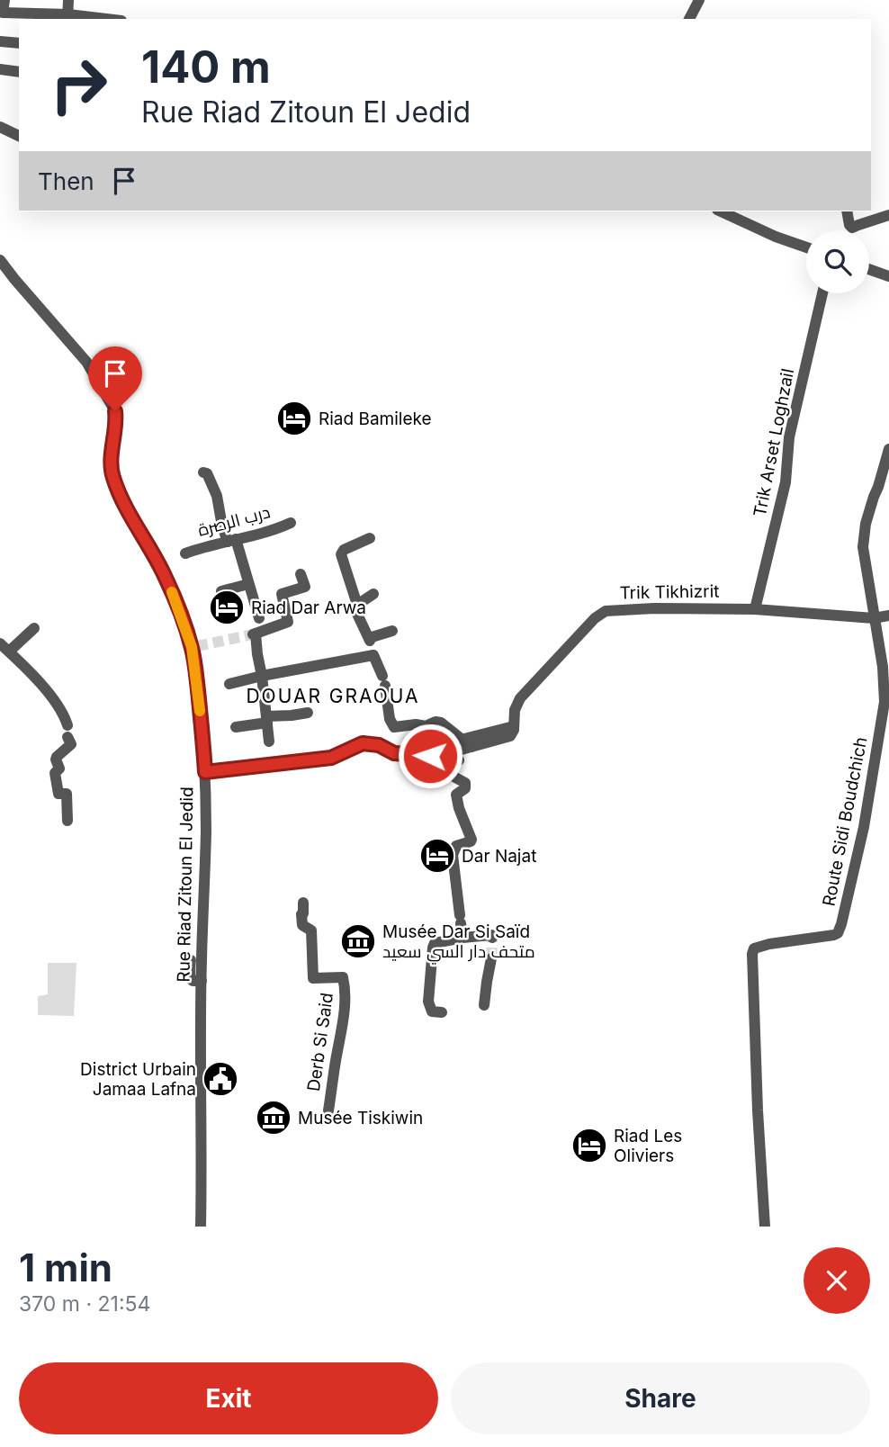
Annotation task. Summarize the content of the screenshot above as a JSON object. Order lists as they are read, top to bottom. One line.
{"streets":{"street":["Trik Arset Loghzail","درب الرصرة","Trik Tikhizrit","Route Sidi Boudchich","Rue Riad Zitoun El Jedid","Derb Si Said"]},"crossings":[["Trik Arset Loghzail","Trik Tikhizrit"],["Trik Tikhizrit","Route Sidi Boudchich"]],"districts":["DOUAR GRAOUA"],"places":{"hotel":["Riad Bamileke","Riad Dar Arwa","Dar Najat","Riad Les Oliviers"],"museum":["Musée Dar Si Saïd متحف دار السي سعيد","Musée Tiskiwin"],"public building":["District Urbain Jamaa Lafna"]},"page":{"turn":["140 m","Rue Riad Zitoun El Jedid"],"then":"Then","heading":["1 min","370 m · 21:54"],"buttons":["Exit","Share"]}}
